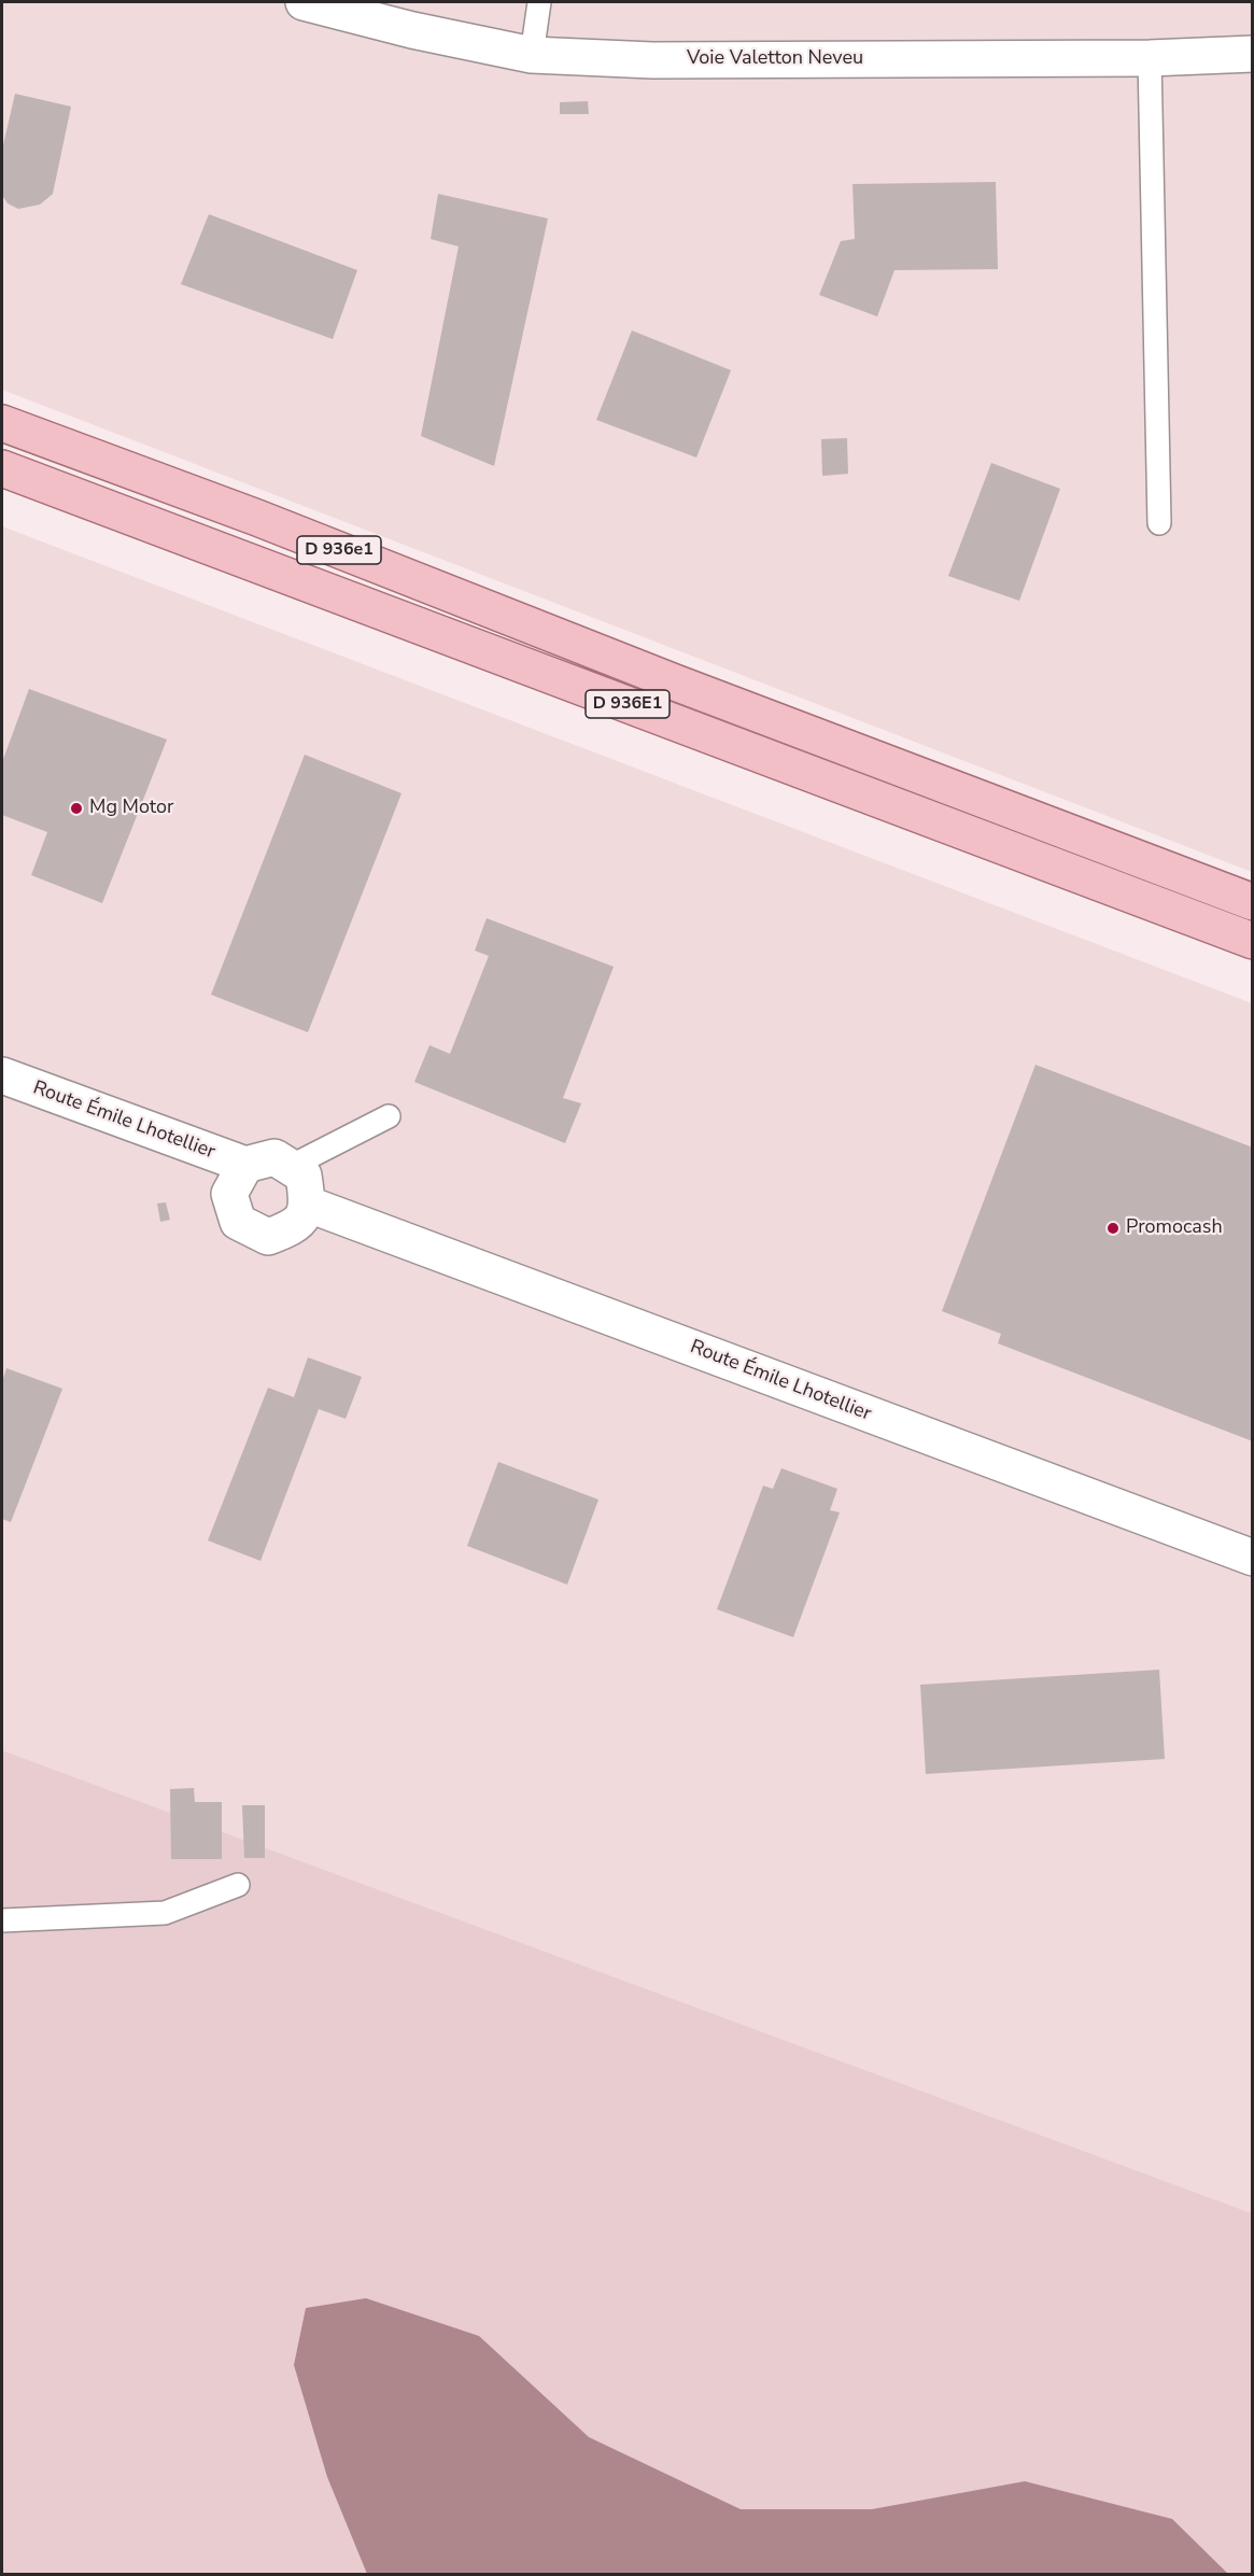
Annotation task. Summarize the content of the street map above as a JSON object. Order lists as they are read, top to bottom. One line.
{"streets":{"main road":["D 936e1","D 936E1"],"street":["Voie Valetton Neveu","Route Émile Lhotellier"]},"crossings":[["D 936e1","D 936E1"]],"places":["Mg Motor","Promocash"]}
